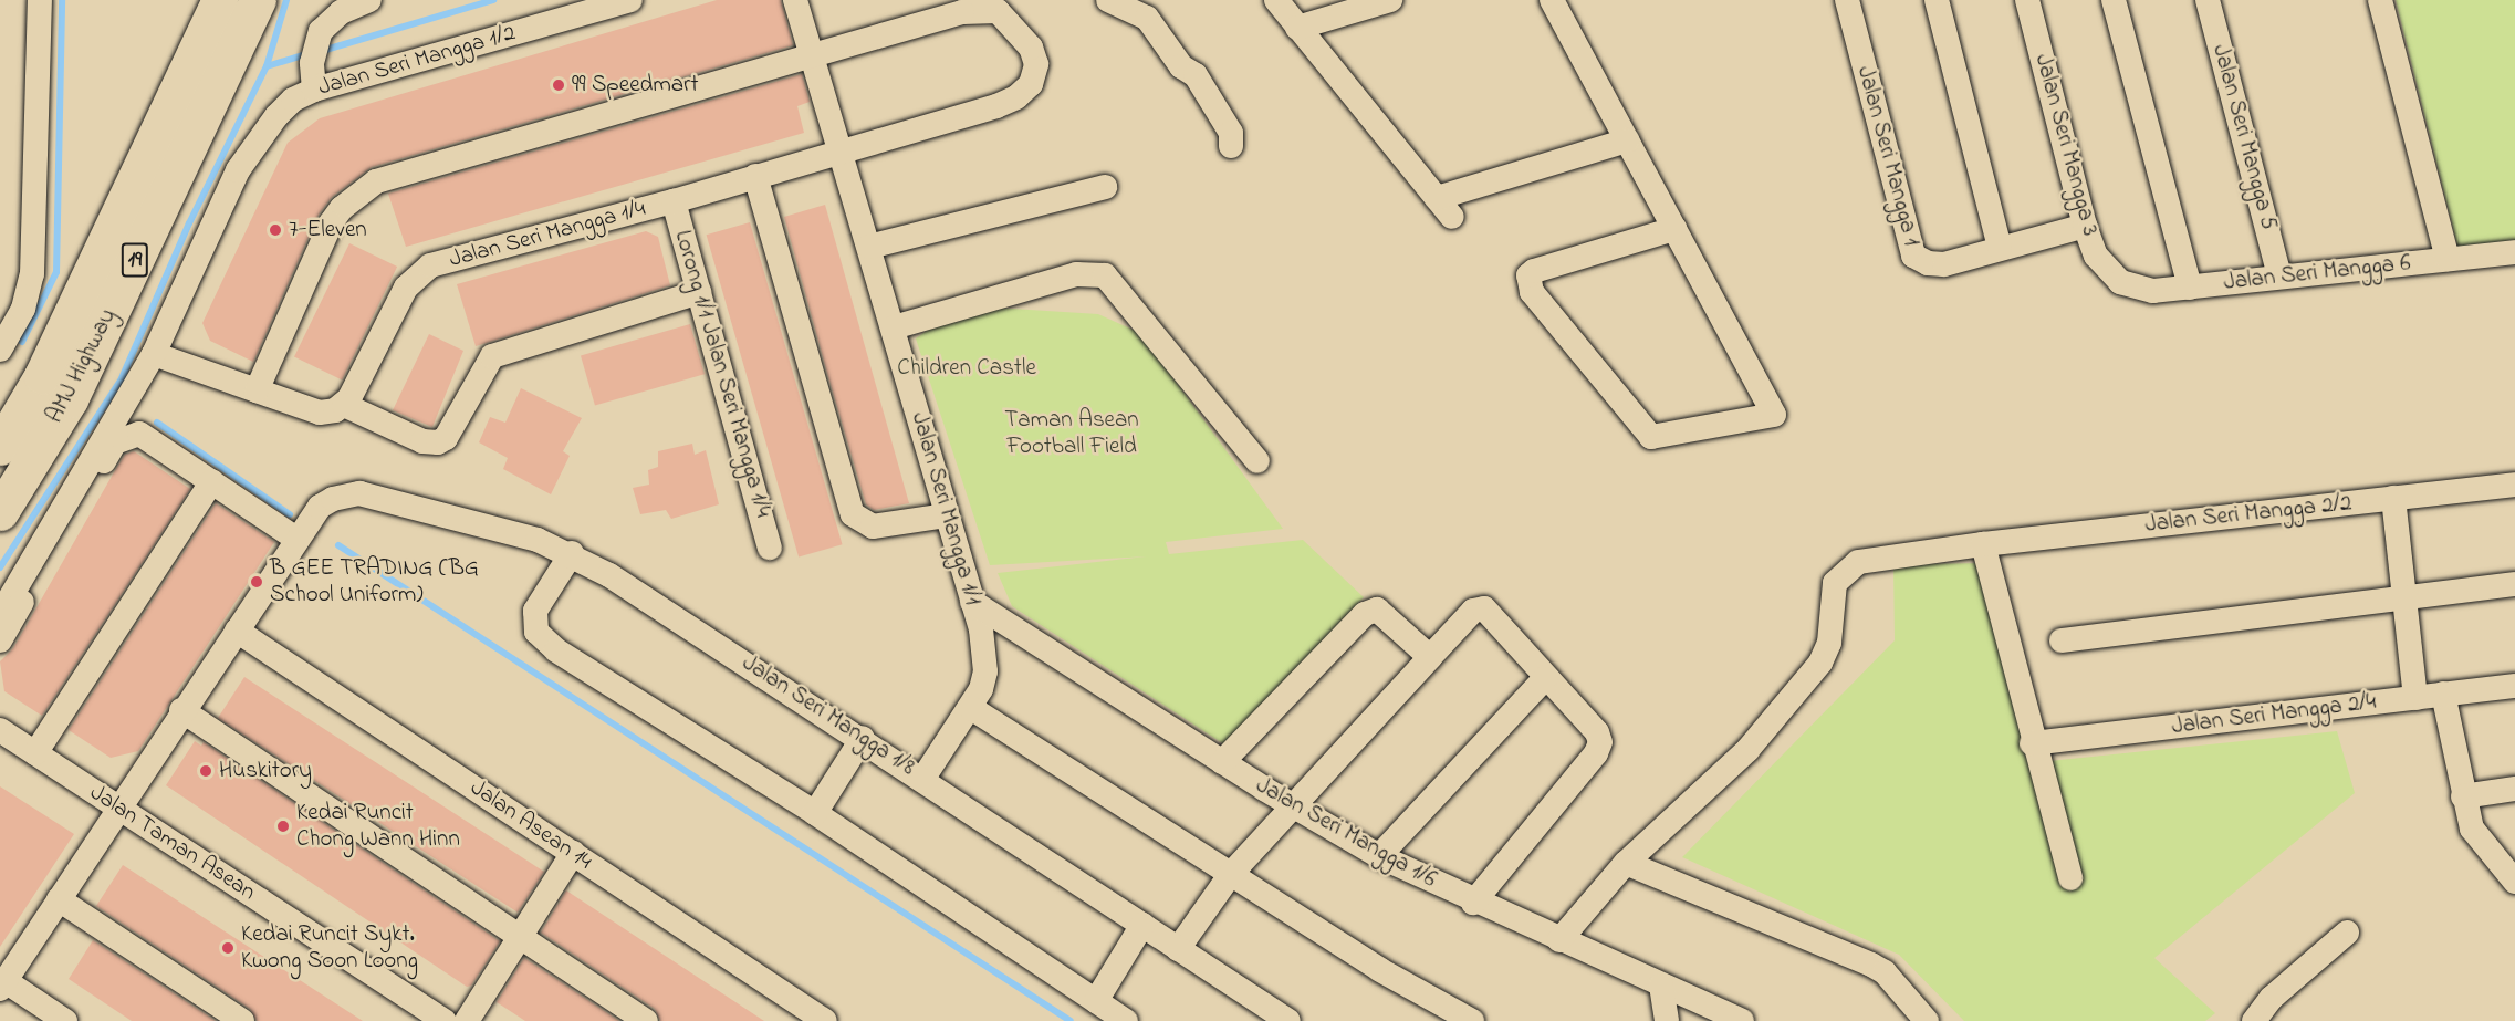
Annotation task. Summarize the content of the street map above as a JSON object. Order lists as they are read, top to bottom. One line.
{"streets":{"highway":["19","AMJ Highway"],"street":["Jalan Seri Mangga 1/2","Jalan Seri Mangga 5","Jalan Seri Mangga 3","Jalan Seri Mangga 1","Jalan Seri Mangga 1/4","Jalan Seri Mangga 6","Lorong 1/1 Jalan Seri Mangga 1/4","Jalan Seri Mangga 1/1","Jalan Seri Mangga 2/2","Jalan Seri Mangga 2/4","Jalan Seri Mangga 1/8","Jalan Asean 14","Jalan Seri Mangga 1/6","Jalan Taman Asean"]},"crossings":[["Jalan Seri Mangga 5","Jalan Seri Mangga 6"],["Jalan Seri Mangga 3","Jalan Seri Mangga 1"],["Jalan Seri Mangga 3","Jalan Seri Mangga 6"],["Jalan Seri Mangga 1/4","Lorong 1/1 Jalan Seri Mangga 1/4"],["Jalan Seri Mangga 1/4","Jalan Seri Mangga 1/1"],["Jalan Seri Mangga 1/1","Jalan Seri Mangga 1/8"],["Jalan Seri Mangga 1/1","Jalan Seri Mangga 1/6"],["Jalan Seri Mangga 2/2","Jalan Seri Mangga 1/6"]],"parks":["Children Castle","Taman Asean Football Field"],"places":["99 Speedmart","7-Eleven","B GEE TRADING (BG School Uniform)","Huskitory","Kedai Runcit Chong Wann Hinn","Kedai Runcit Sykt. Kwong Soon Loong"]}
